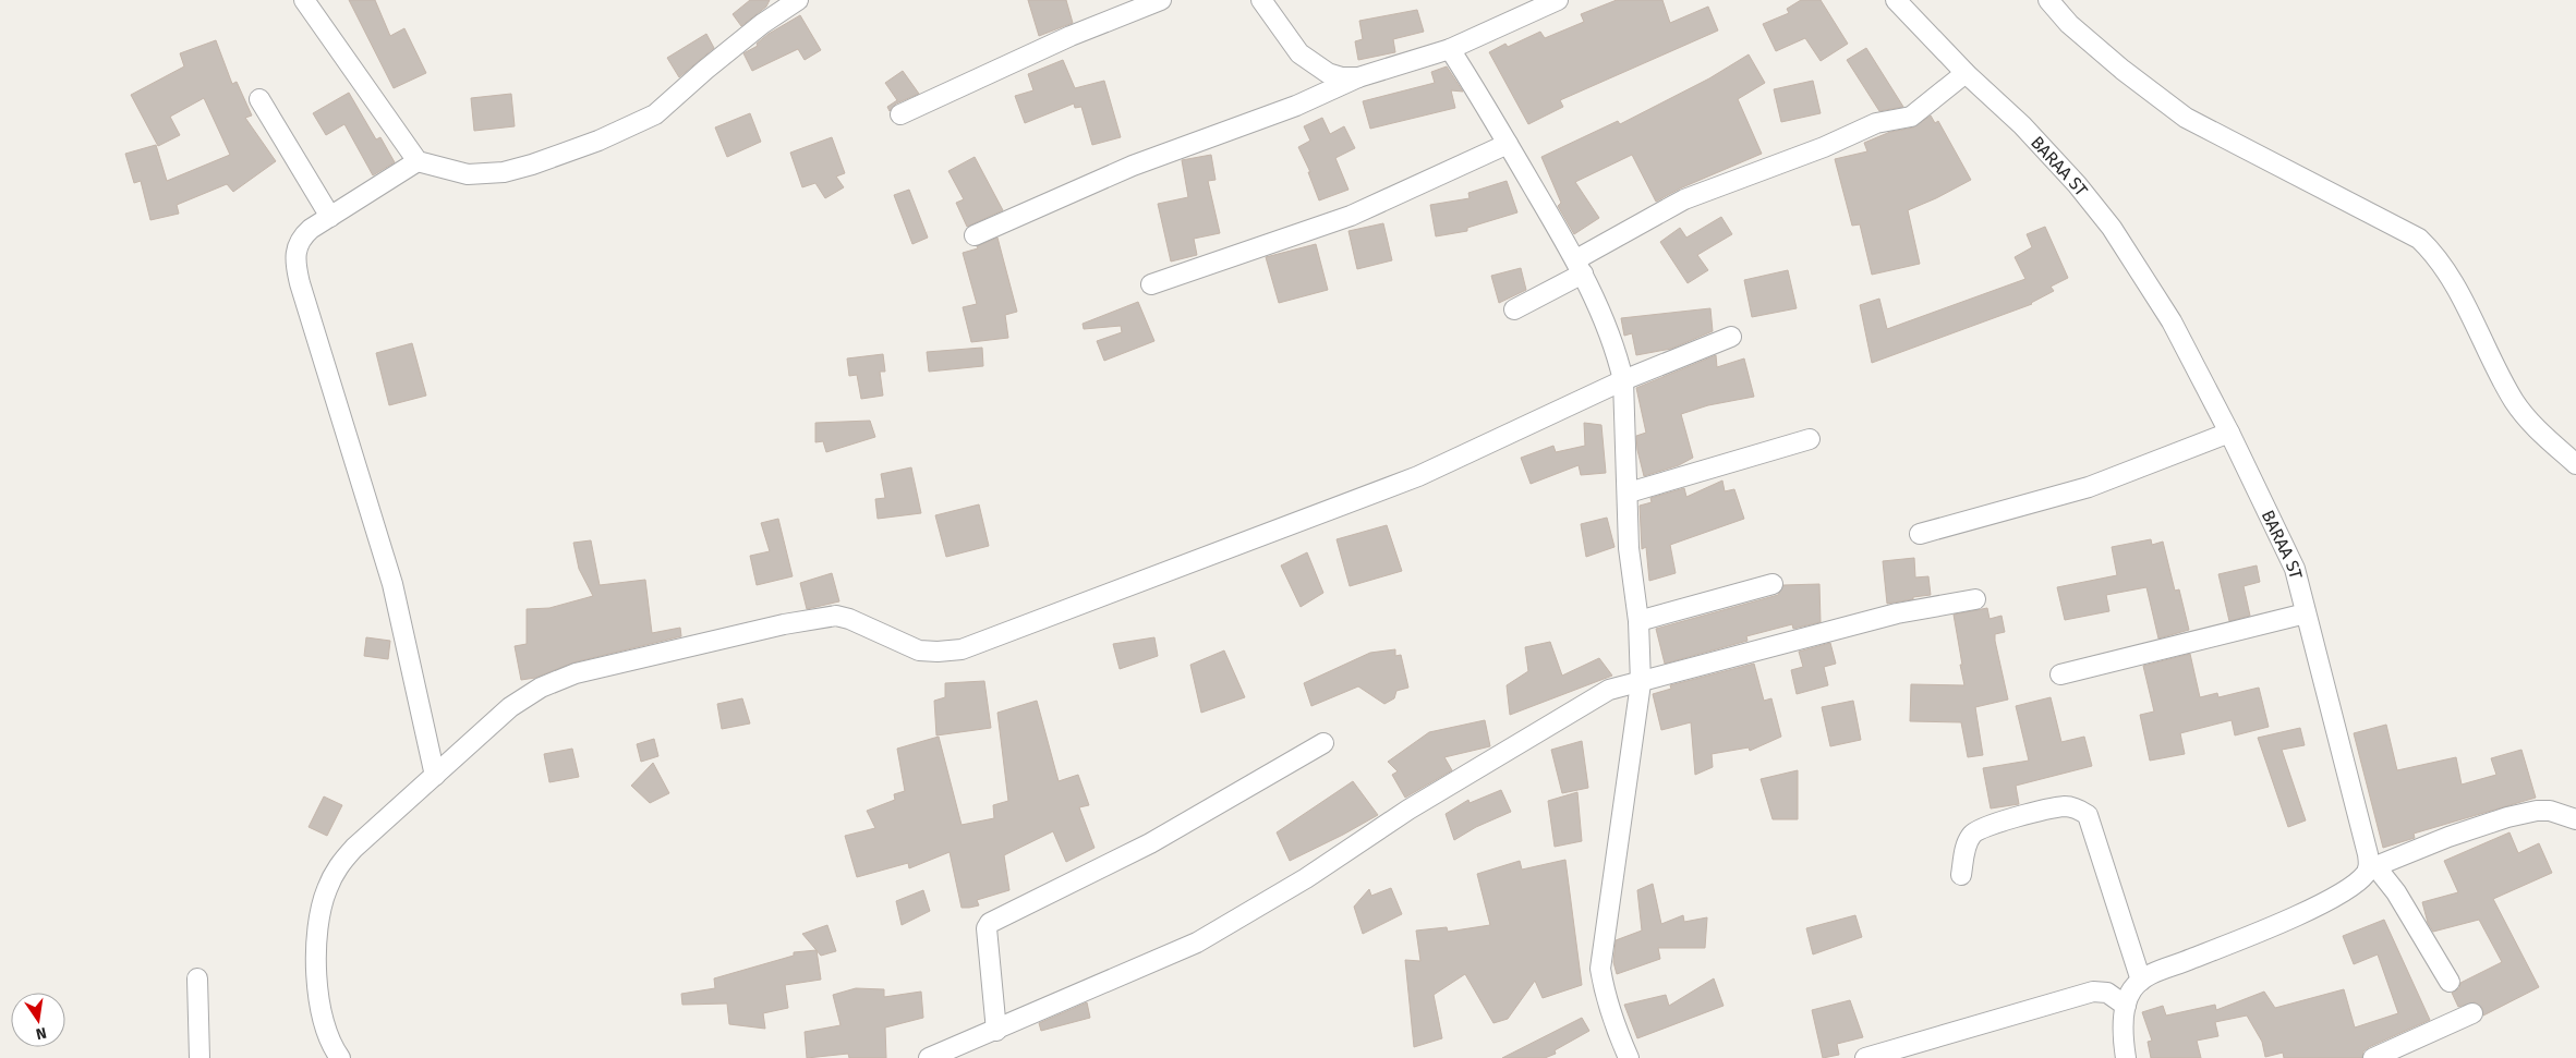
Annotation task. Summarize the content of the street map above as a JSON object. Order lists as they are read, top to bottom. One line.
{"streets":{"street":["BARAA ST"]},"north":"bottom"}
